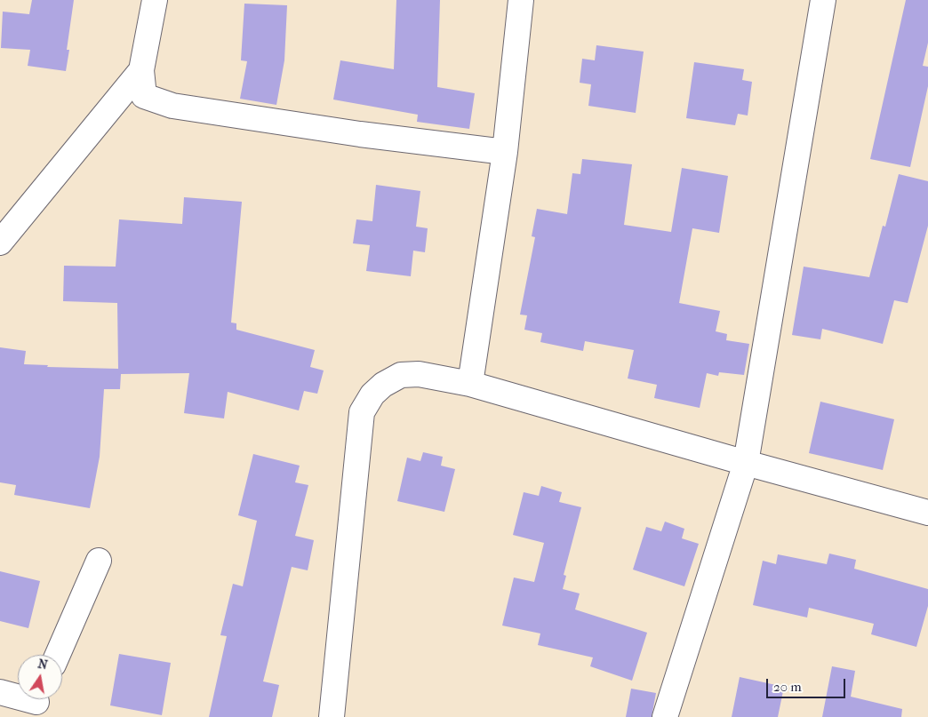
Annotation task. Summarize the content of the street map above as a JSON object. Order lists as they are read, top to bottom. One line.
{"scale_bar":"20 m","north":"top"}
